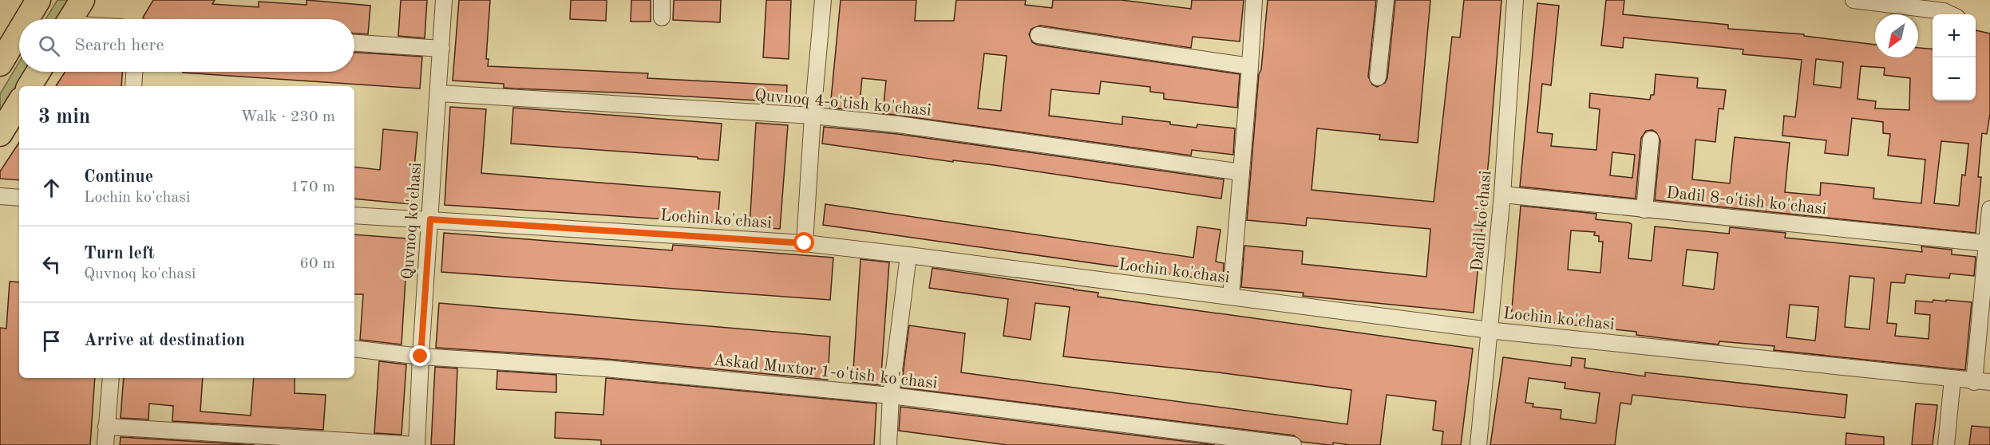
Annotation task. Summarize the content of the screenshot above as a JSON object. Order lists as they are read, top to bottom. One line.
{"streets":{"street":["Quvnoq 4-o'tish ko'chasi","Dadil 8-o'tish ko'chasi","Lochin ko'chasi","Quvnoq ko'chasi","Dadil ko'chasi","Askad Muxtor 1-o'tish ko'chasi"]},"crossings":[["Quvnoq 4-o'tish ko'chasi","Quvnoq ko'chasi"],["Dadil 8-o'tish ko'chasi","Dadil ko'chasi"],["Lochin ko'chasi","Quvnoq ko'chasi"],["Lochin ko'chasi","Dadil ko'chasi"],["Quvnoq ko'chasi","Askad Muxtor 1-o'tish ko'chasi"]],"north":"bottom left","page":{"map_buttons":["+","−"],"search":"Search here","heading":["3 min","Walk · 230 m"],"list":[["Continue","Lochin ko'chasi","170 m"],["Turn left","Quvnoq ko'chasi","60 m"],"Arrive at destination"]}}
